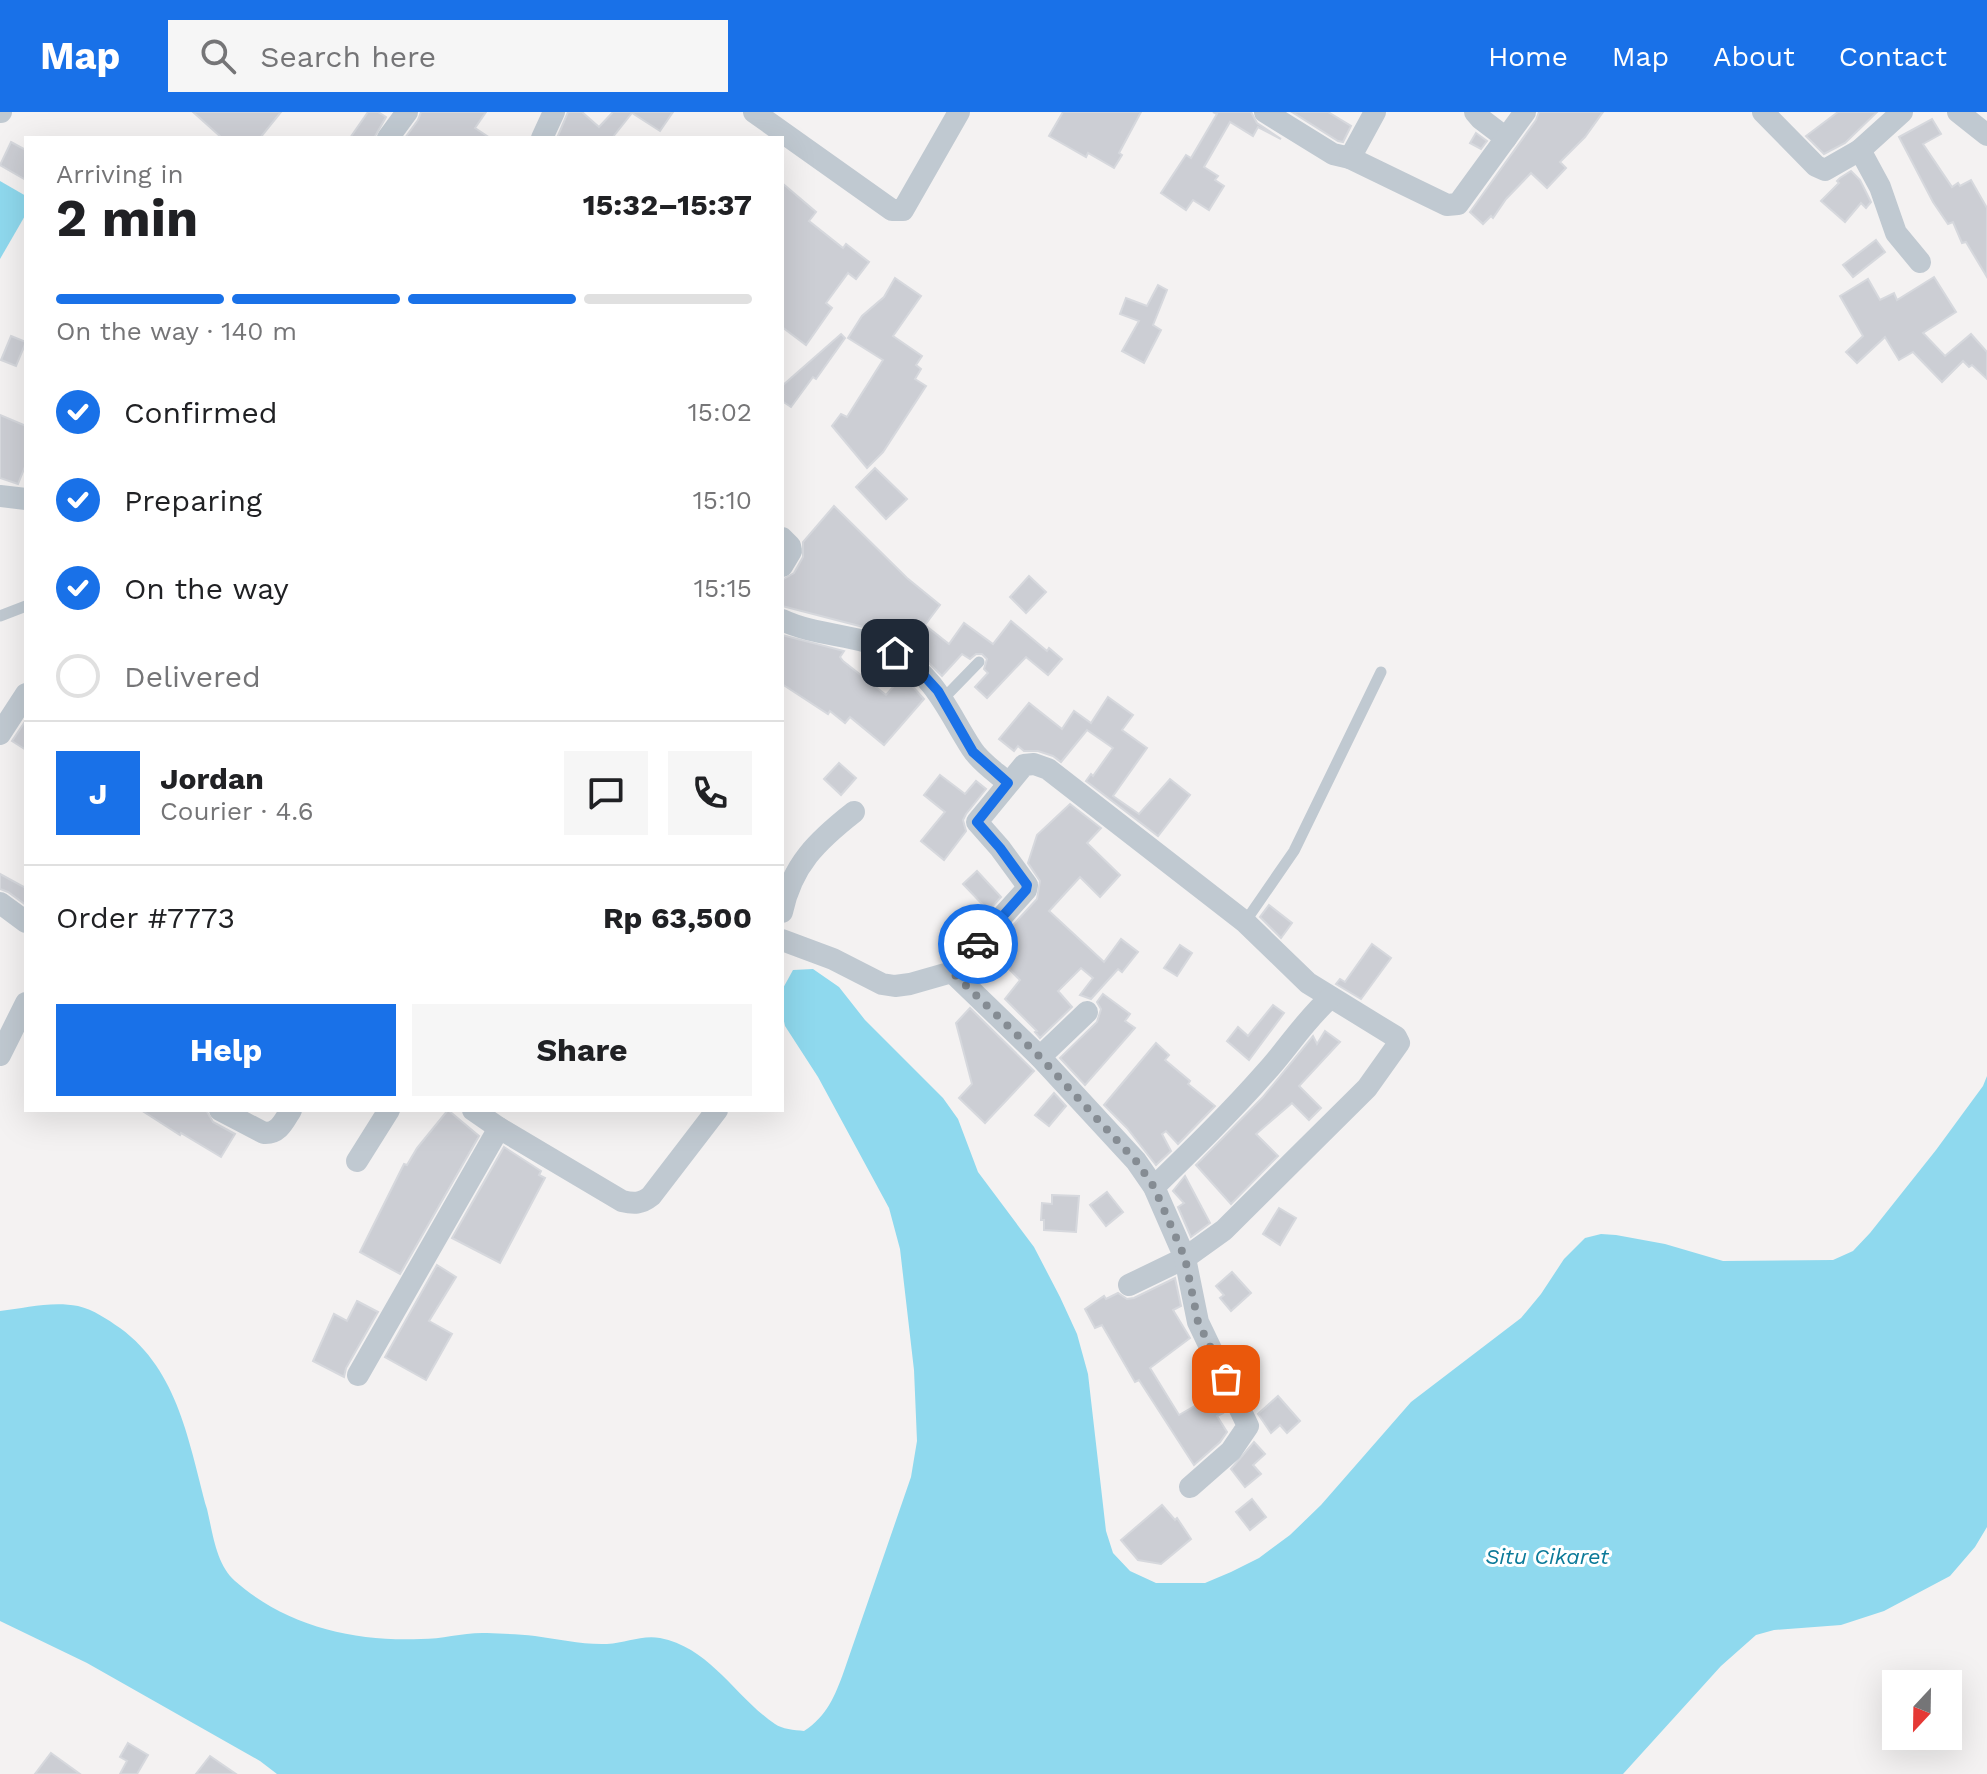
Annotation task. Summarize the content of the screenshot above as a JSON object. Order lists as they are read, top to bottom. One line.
{"water":["Situ Cikaret"],"north":"bottom","page":{"header":"Map","search":"Search here","nav":["Home","Map","About","Contact"],"heading":["2 min","Arriving in","15:32–15:37"],"panel":["Jordan","Courier · 4.6","Order #7773","Rp 63,500"],"bar":"On the way · 140 m","list":[["Confirmed","15:02"],["Preparing","15:10"],["On the way","15:15"],"Delivered"],"round":"J","buttons":["Help","Share"]}}
